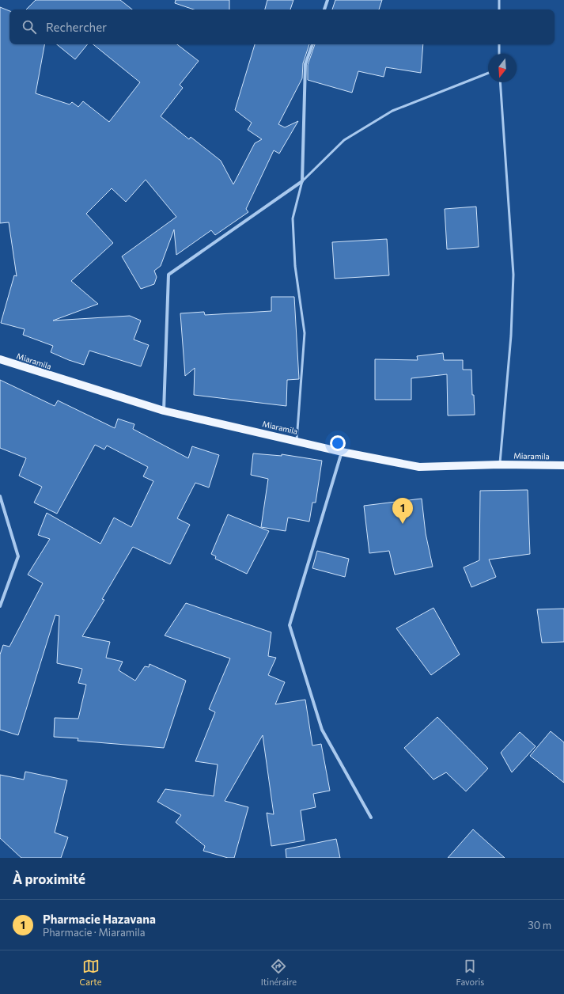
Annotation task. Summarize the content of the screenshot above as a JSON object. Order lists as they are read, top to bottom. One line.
{"streets":{"main road":["Miaramila"]},"north":"bottom","page":{"search":"Rechercher","pins":"1","heading":"À proximité","list":[{"mark":"1","name":"Pharmacie Hazavana","note":"Pharmacie · Miaramila","value":"30 m"}],"nav":["Carte","Itinéraire","Favoris"]}}
